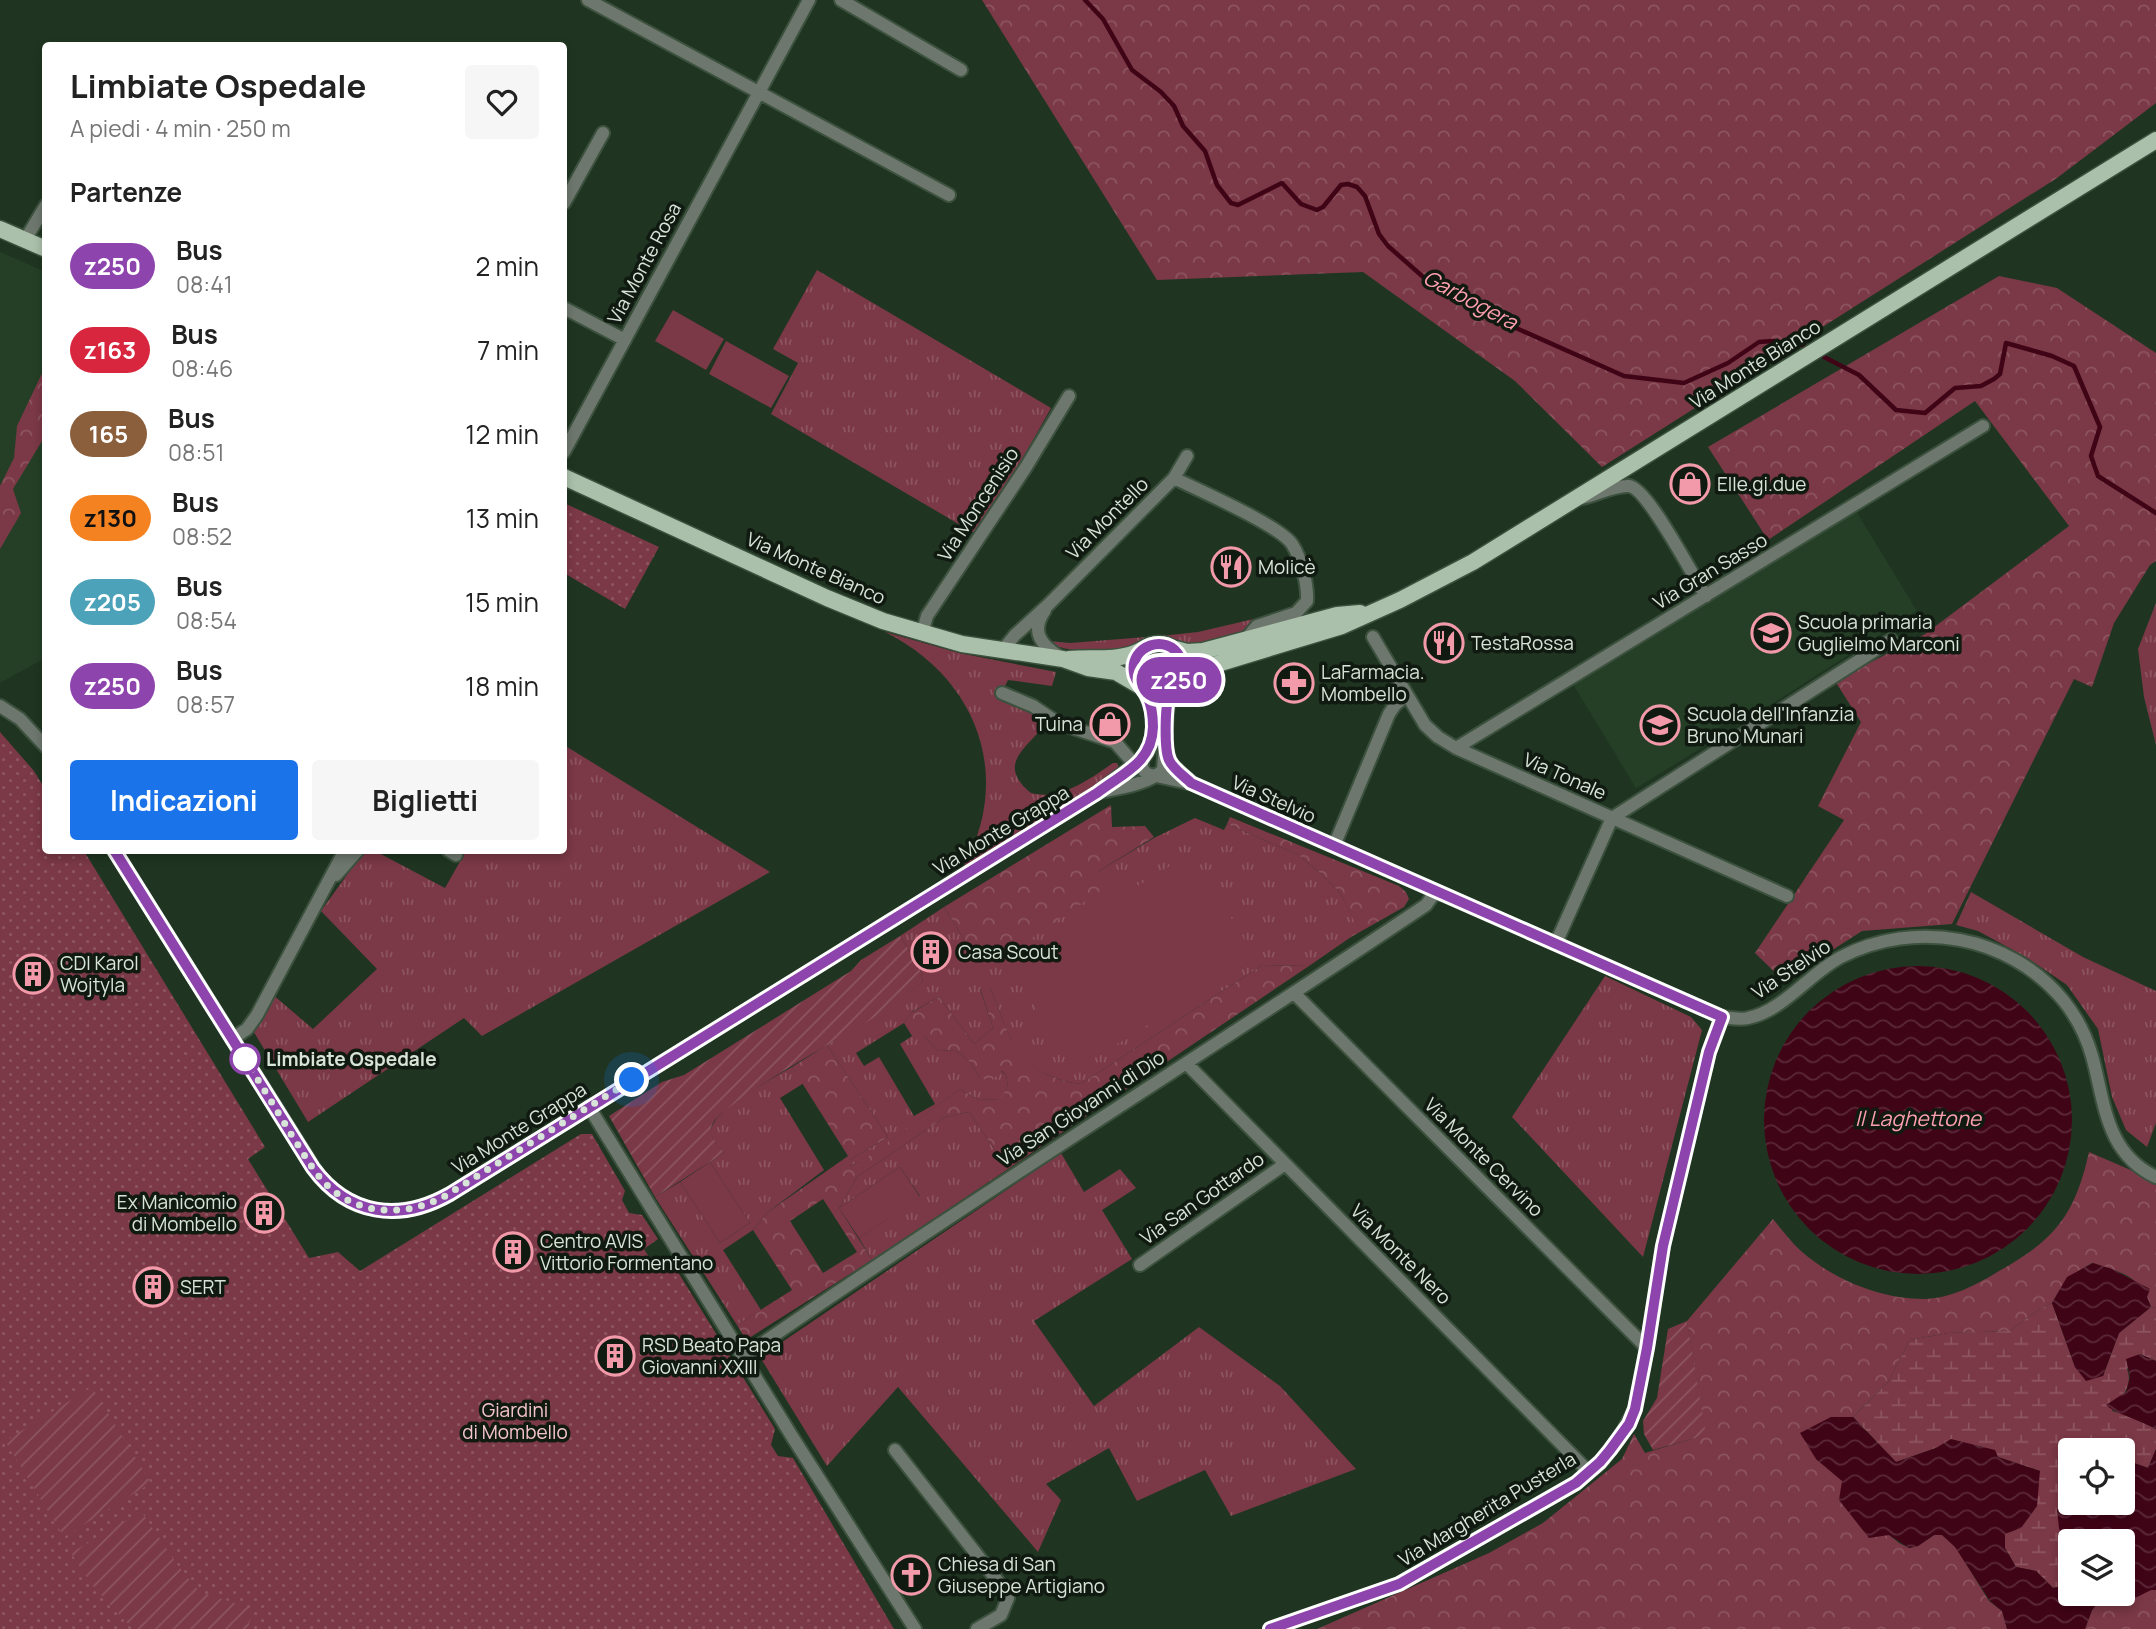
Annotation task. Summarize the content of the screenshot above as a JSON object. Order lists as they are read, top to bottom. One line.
{"streets":{"main road":["Via Monte Bianco"],"street":["Via Monte Rosa","Via Moncenisio","Via Montello","Via Gran Sasso","Via Tonale","Via Stelvio","Via Monte Grappa","Via San Giovanni di Dio","Via Monte Cervino","Via San Gottardo","Via Monte Nero","Via Margherita Pusterla"]},"crossings":[["Via Monte Bianco","Via Moncenisio"],["Via Monte Bianco","Via Montello"],["Via Gran Sasso","Via Tonale"],["Via Stelvio","Via Monte Grappa"],["Via Stelvio","Via San Giovanni di Dio"],["Via Stelvio","Via Margherita Pusterla"],["Via San Giovanni di Dio","Via Monte Cervino"],["Via San Giovanni di Dio","Via Monte Nero"],["Via Monte Cervino","Via Margherita Pusterla"],["Via San Gottardo","Via Monte Nero"],["Via Monte Nero","Via Margherita Pusterla"]],"water":["Garbogera","Il Laghettone"],"parks":["Giardini di Mombello"],"places":{"shop":["Elle.gi.due","Tuina"],"restaurant":["Molicè","TestaRossa"],"school or university":["Scuola primaria Guglielmo Marconi","Scuola dell'Infanzia Bruno Munari"],"pharmacy":["LaFarmacia. Mombello"],"building":["Casa Scout","CDI Karol Wojtyla","Ex Manicomio di Mombello","Centro AVIS Vittorio Formentano","SERT","RSD Beato Papa Giovanni XXIII"],"other":["Limbiate Ospedale"],"church":["Chiesa di San Giuseppe Artigiano"]},"lines":["bus line z250"],"page":{"on_map":"z250","heading":[["Limbiate Ospedale","A piedi · 4 min · 250 m"],"Partenze"],"list":[{"mark":"z250","name":"Bus","note":"08:41","value":"2 min"},{"mark":"z163","name":"Bus","note":"08:46","value":"7 min"},{"mark":"165","name":"Bus","note":"08:51","value":"12 min"},{"mark":"z130","name":"Bus","note":"08:52","value":"13 min"},{"mark":"z205","name":"Bus","note":"08:54","value":"15 min"},{"mark":"z250","name":"Bus","note":"08:57","value":"18 min"}],"buttons":["Indicazioni","Biglietti"]}}
